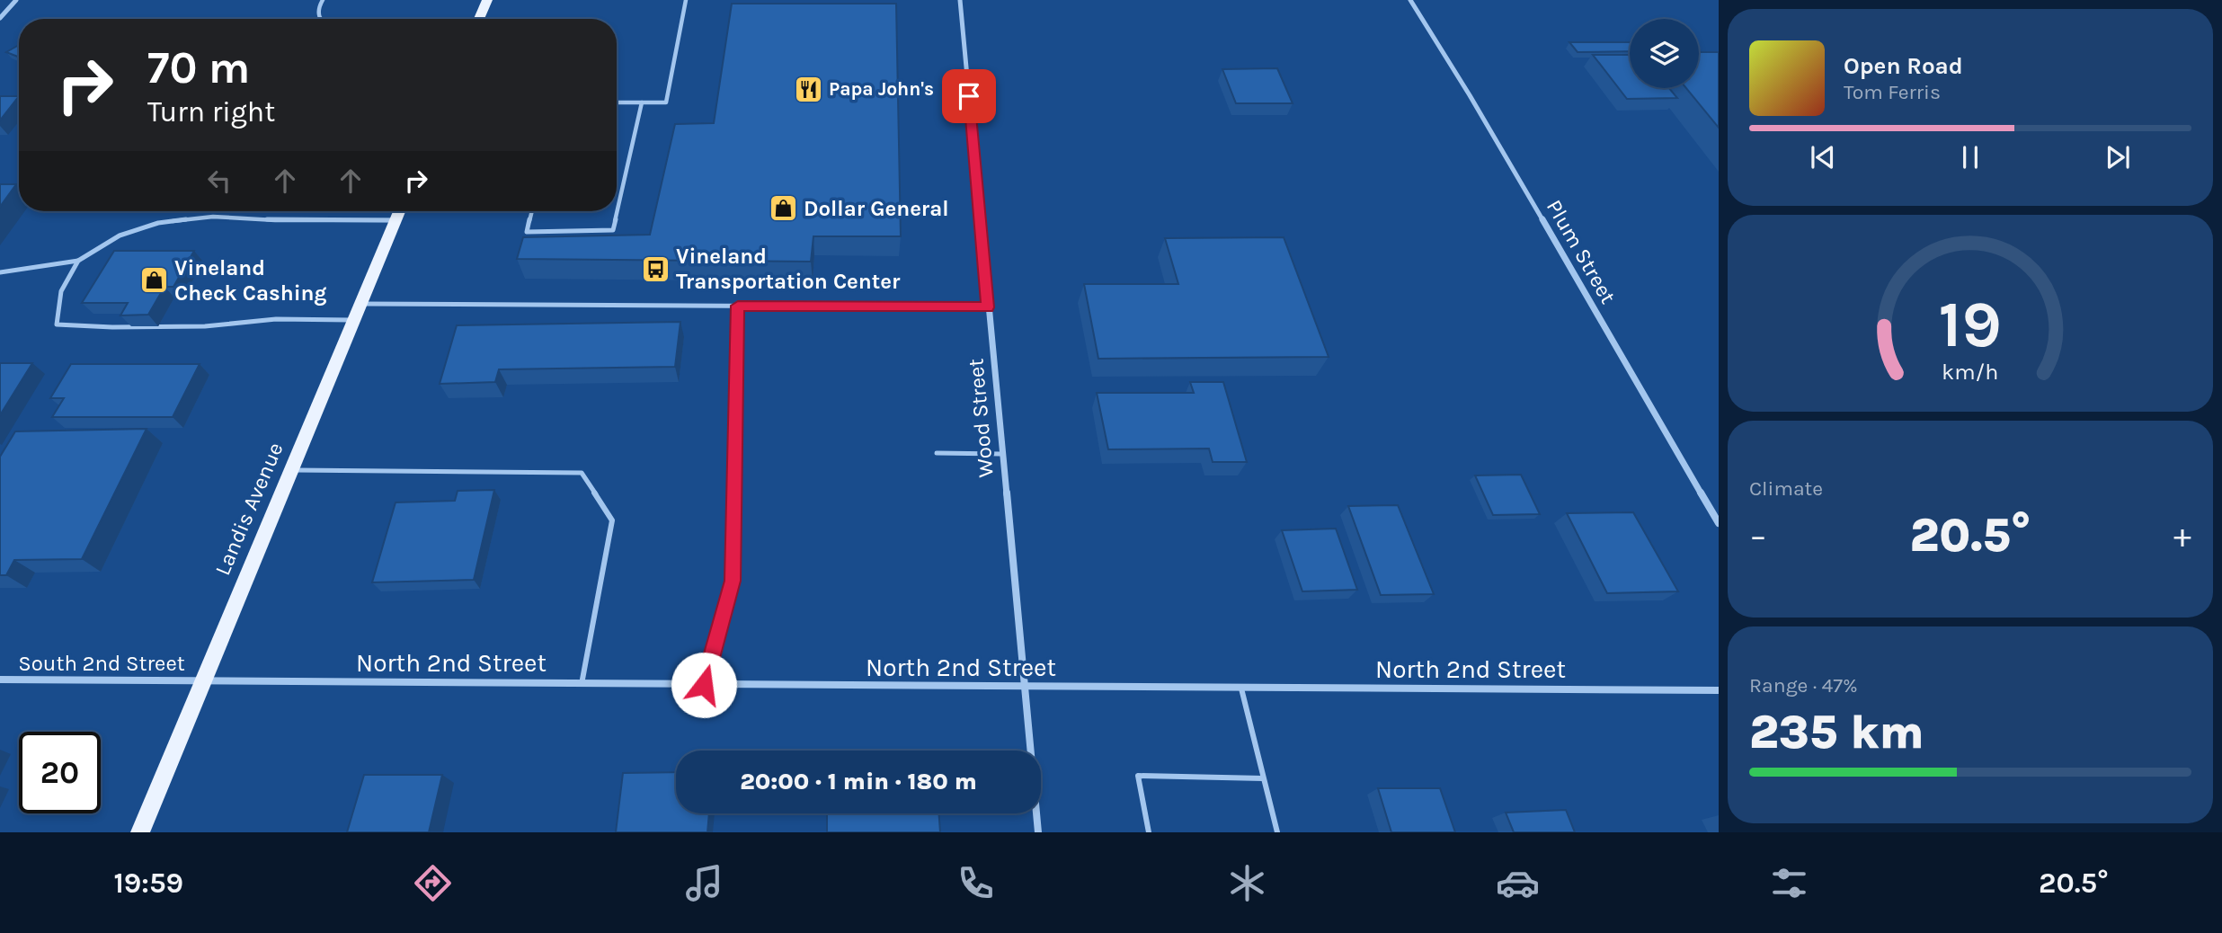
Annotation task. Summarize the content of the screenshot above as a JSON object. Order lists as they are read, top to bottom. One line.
{"streets":{"main road":["Landis Avenue"],"street":["Plum Street","Wood Street","North 2nd Street","South 2nd Street"]},"crossings":[["Wood Street","North 2nd Street"],["Landis Avenue","North 2nd Street"],["Landis Avenue","South 2nd Street"],["North 2nd Street","South 2nd Street"]],"places":{"restaurant":["Papa John's"],"shop":["Dollar General","Vineland Check Cashing"],"bus stop":["Vineland Transportation Center"]},"page":{"turn":["70 m","Turn right"],"song":["Open Road","Tom Ferris"],"tile":["Climate",["Range · 47%","235 km"]],"heat":["−","20.5°","+"],"limit":"20","trip":"20:00 · 1 min · 180 m","tabs":["19:59","20.5°"],"gauge":["19","km/h"]}}
